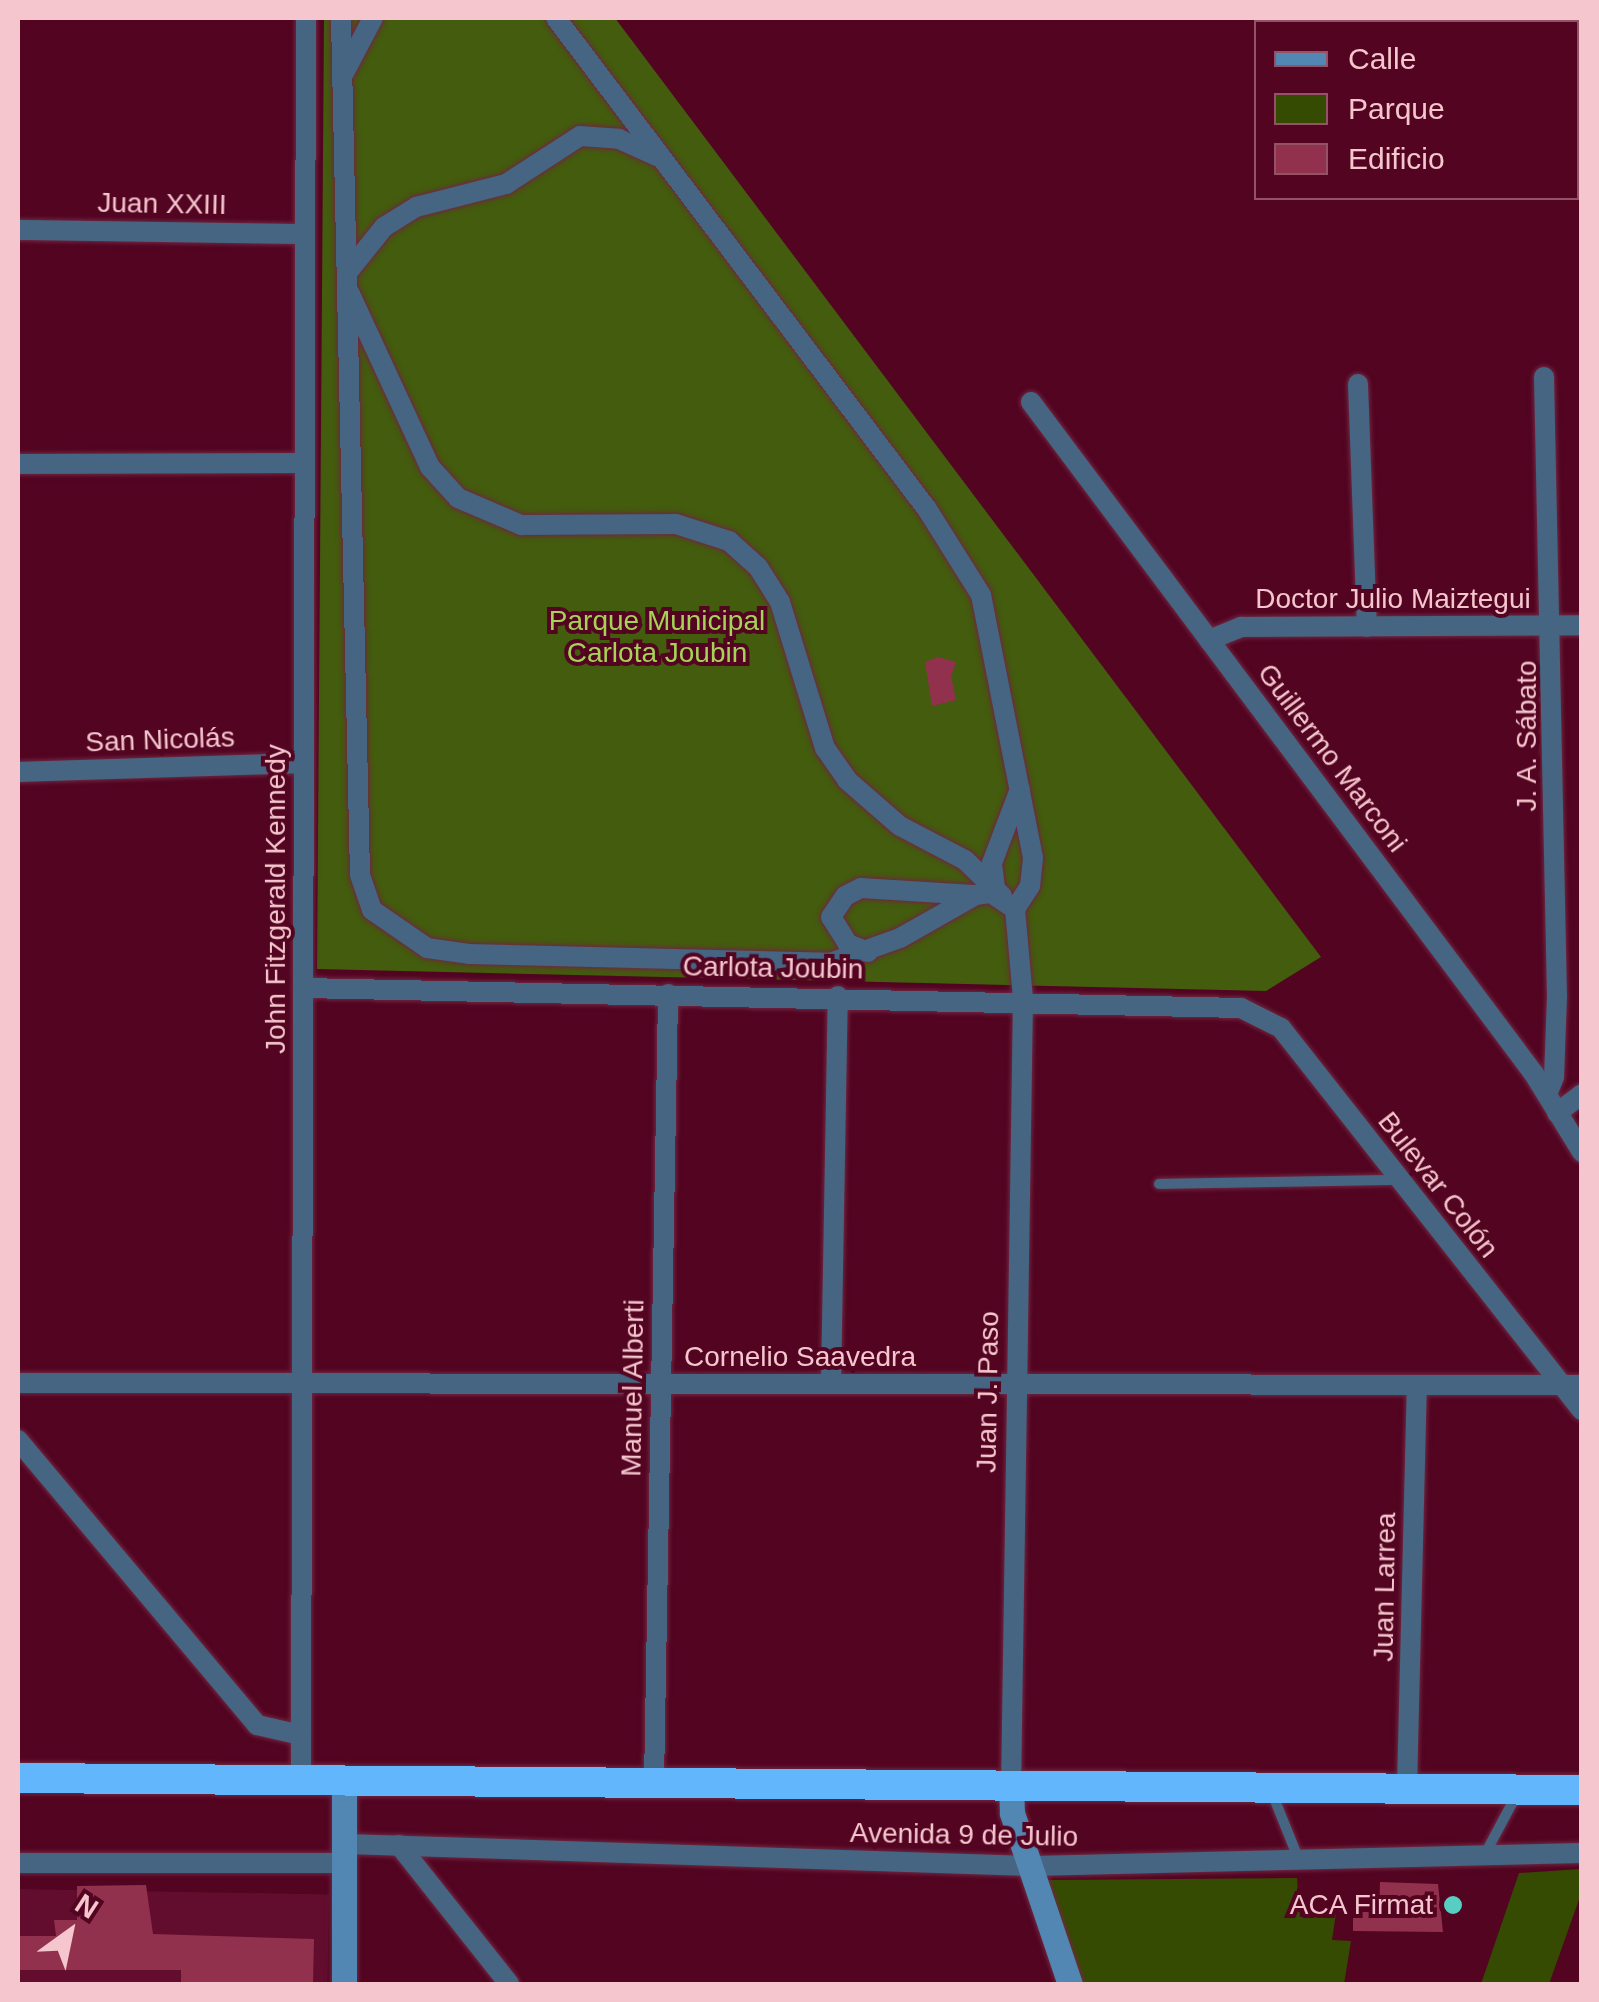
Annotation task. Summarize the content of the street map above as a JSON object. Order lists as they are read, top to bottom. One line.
{"streets":{"street":["Juan XXIII","Doctor Julio Maiztegui","J. A. Sábato","San Nicolás","Guillermo Marconi","John Fitzgerald Kennedy","Carlota Joubin","Bulevar Colón","Cornelio Saavedra","Manuel Alberti","Juan J. Paso","Juan Larrea","Avenida 9 de Julio"]},"crossings":[["Juan XXIII","John Fitzgerald Kennedy"],["Doctor Julio Maiztegui","J. A. Sábato"],["Doctor Julio Maiztegui","Guillermo Marconi"],["J. A. Sábato","Guillermo Marconi"],["San Nicolás","John Fitzgerald Kennedy"],["John Fitzgerald Kennedy","Carlota Joubin"],["John Fitzgerald Kennedy","Cornelio Saavedra"],["Carlota Joubin","Bulevar Colón"],["Carlota Joubin","Manuel Alberti"],["Carlota Joubin","Juan J. Paso"],["Bulevar Colón","Cornelio Saavedra"],["Cornelio Saavedra","Manuel Alberti"],["Cornelio Saavedra","Juan J. Paso"],["Cornelio Saavedra","Juan Larrea"]],"parks":["Parque Municipal Carlota Joubin"],"places":["ACA Firmat"],"legend":["Calle","Parque","Edificio"],"north":"top right"}
